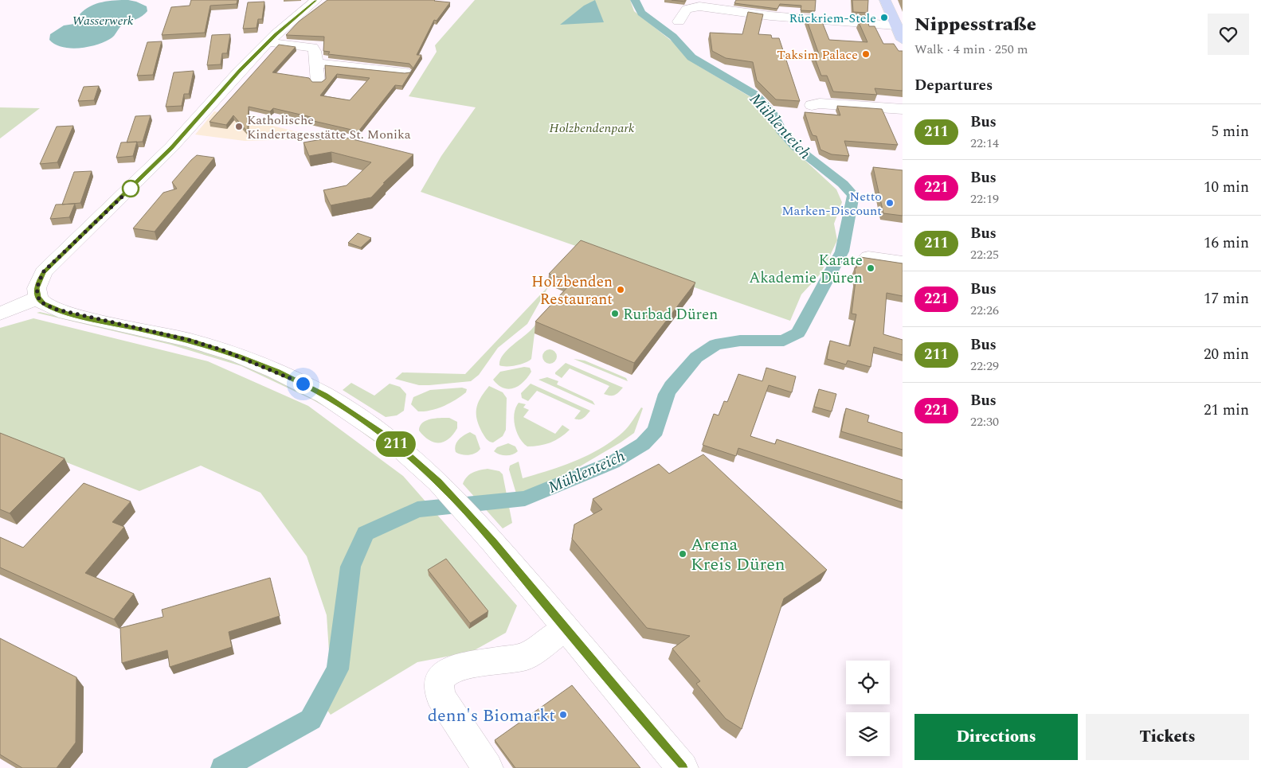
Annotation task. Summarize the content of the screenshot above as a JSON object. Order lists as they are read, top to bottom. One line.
{"water":["Wasserwerk","Mühlenteich"],"parks":["Holzbendenpark"],"places":["Rückriem-Stele","Taksim Palace","Katholische Kindertagesstätte St. Monika","Netto Marken-Discount","Karate Akademie Düren","Holzbenden Restaurant","Rurbad Düren","Arena Kreis Düren","denn's Biomarkt"],"lines":["bus line 211"],"page":{"on_map":"211","heading":[["Nippesstraße","Walk · 4 min · 250 m"],"Departures"],"list":[{"mark":"211","name":"Bus","note":"22:14","value":"5 min"},{"mark":"221","name":"Bus","note":"22:19","value":"10 min"},{"mark":"211","name":"Bus","note":"22:25","value":"16 min"},{"mark":"221","name":"Bus","note":"22:26","value":"17 min"},{"mark":"211","name":"Bus","note":"22:29","value":"20 min"},{"mark":"221","name":"Bus","note":"22:30","value":"21 min"}],"buttons":["Directions","Tickets"]}}
